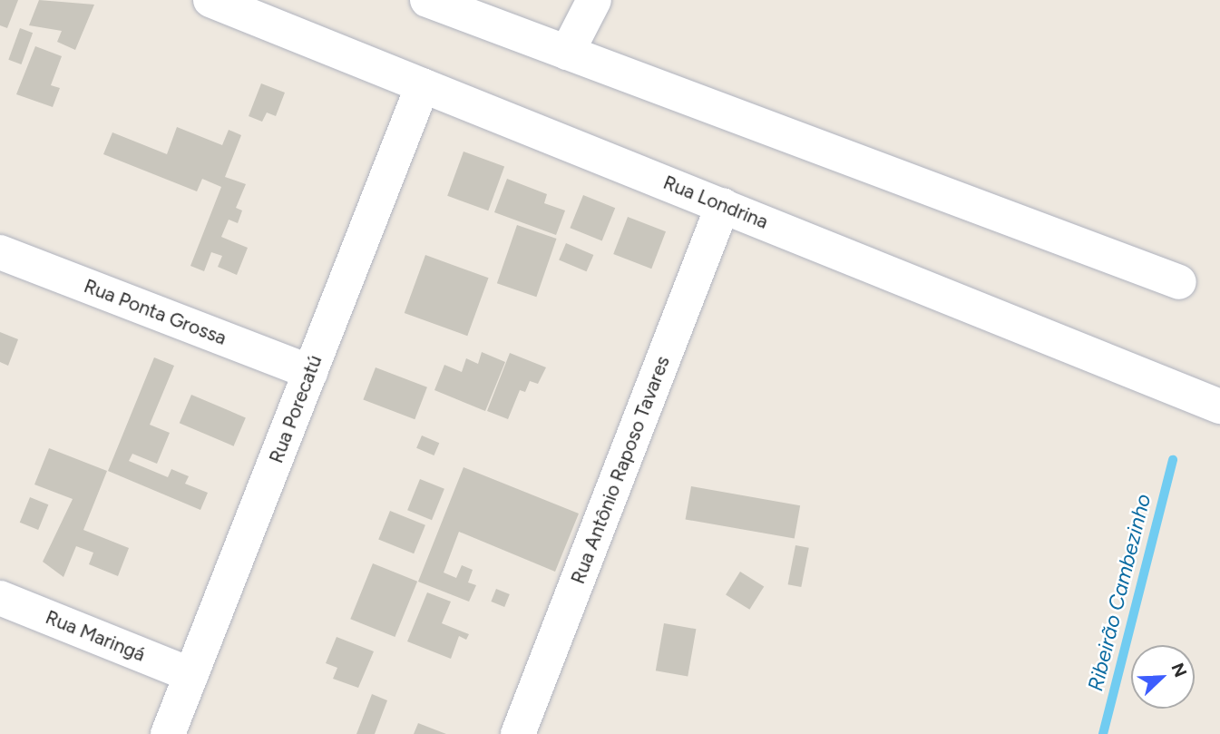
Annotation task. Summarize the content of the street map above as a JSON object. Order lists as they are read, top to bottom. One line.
{"streets":{"street":["Rua Londrina","Rua Ponta Grossa","Rua Porecatú","Rua Antônio Raposo Tavares","Rua Maringá"]},"crossings":[["Rua Londrina","Rua Porecatú"],["Rua Londrina","Rua Antônio Raposo Tavares"],["Rua Ponta Grossa","Rua Porecatú"],["Rua Porecatú","Rua Maringá"]],"water":["Ribeirão Cambezinho"],"north":"top right"}
